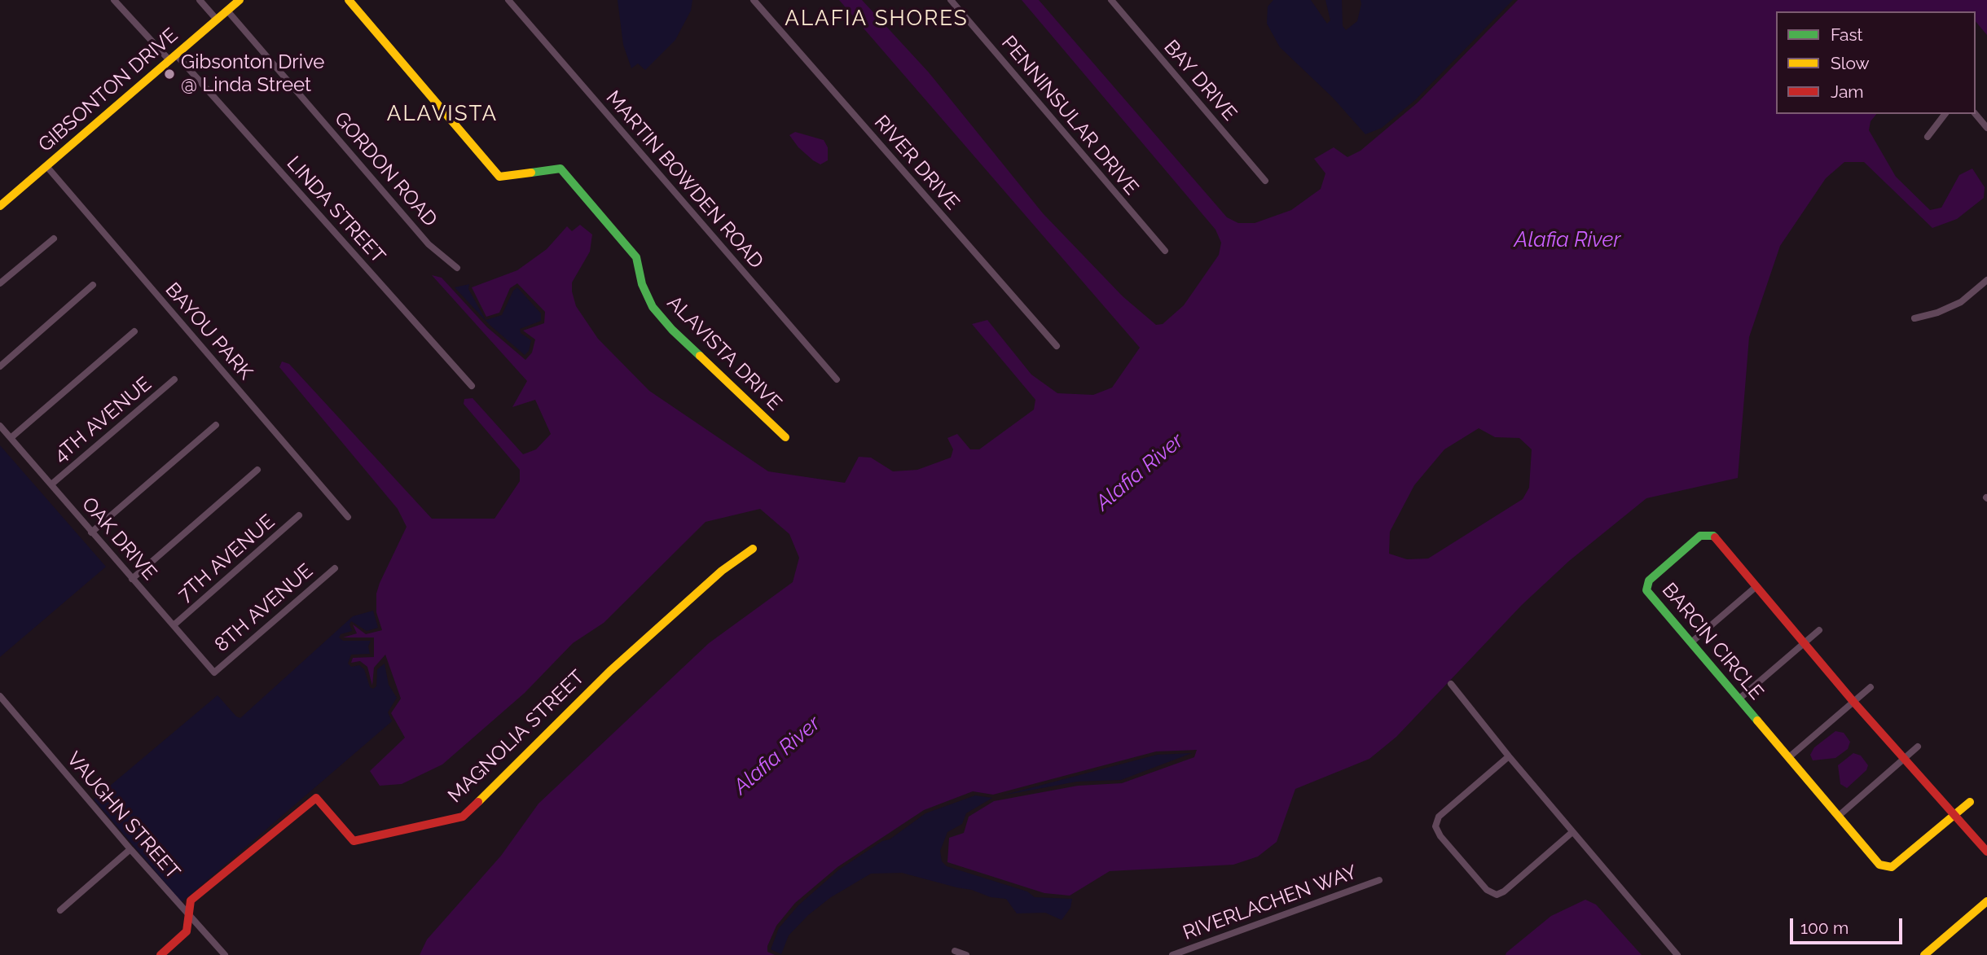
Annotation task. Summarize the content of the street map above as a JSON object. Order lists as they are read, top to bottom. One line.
{"streets":{"street":["BAY DRIVE","GIBSONTON DRIVE","PENNINSULAR DRIVE","RIVER DRIVE","GORDON ROAD","MARTIN BOWDEN ROAD","LINDA STREET","BAYOU PARK","ALAVISTA DRIVE","4TH AVENUE","OAK DRIVE","7TH AVENUE","8TH AVENUE","BARCIN CIRCLE","MAGNOLIA STREET","VAUGHN STREET","RIVERLACHEN WAY"]},"crossings":[["GIBSONTON DRIVE","GORDON ROAD"],["GIBSONTON DRIVE","LINDA STREET"],["GIBSONTON DRIVE","BAYOU PARK"],["4TH AVENUE","OAK DRIVE"],["OAK DRIVE","7TH AVENUE"],["OAK DRIVE","8TH AVENUE"],["MAGNOLIA STREET","VAUGHN STREET"]],"districts":["ALAFIA SHORES","ALAVISTA"],"water":["Alafia River"],"places":["Gibsonton Drive @ Linda Street"],"legend":["Fast","Slow","Jam"],"scale_bar":"100 m"}
